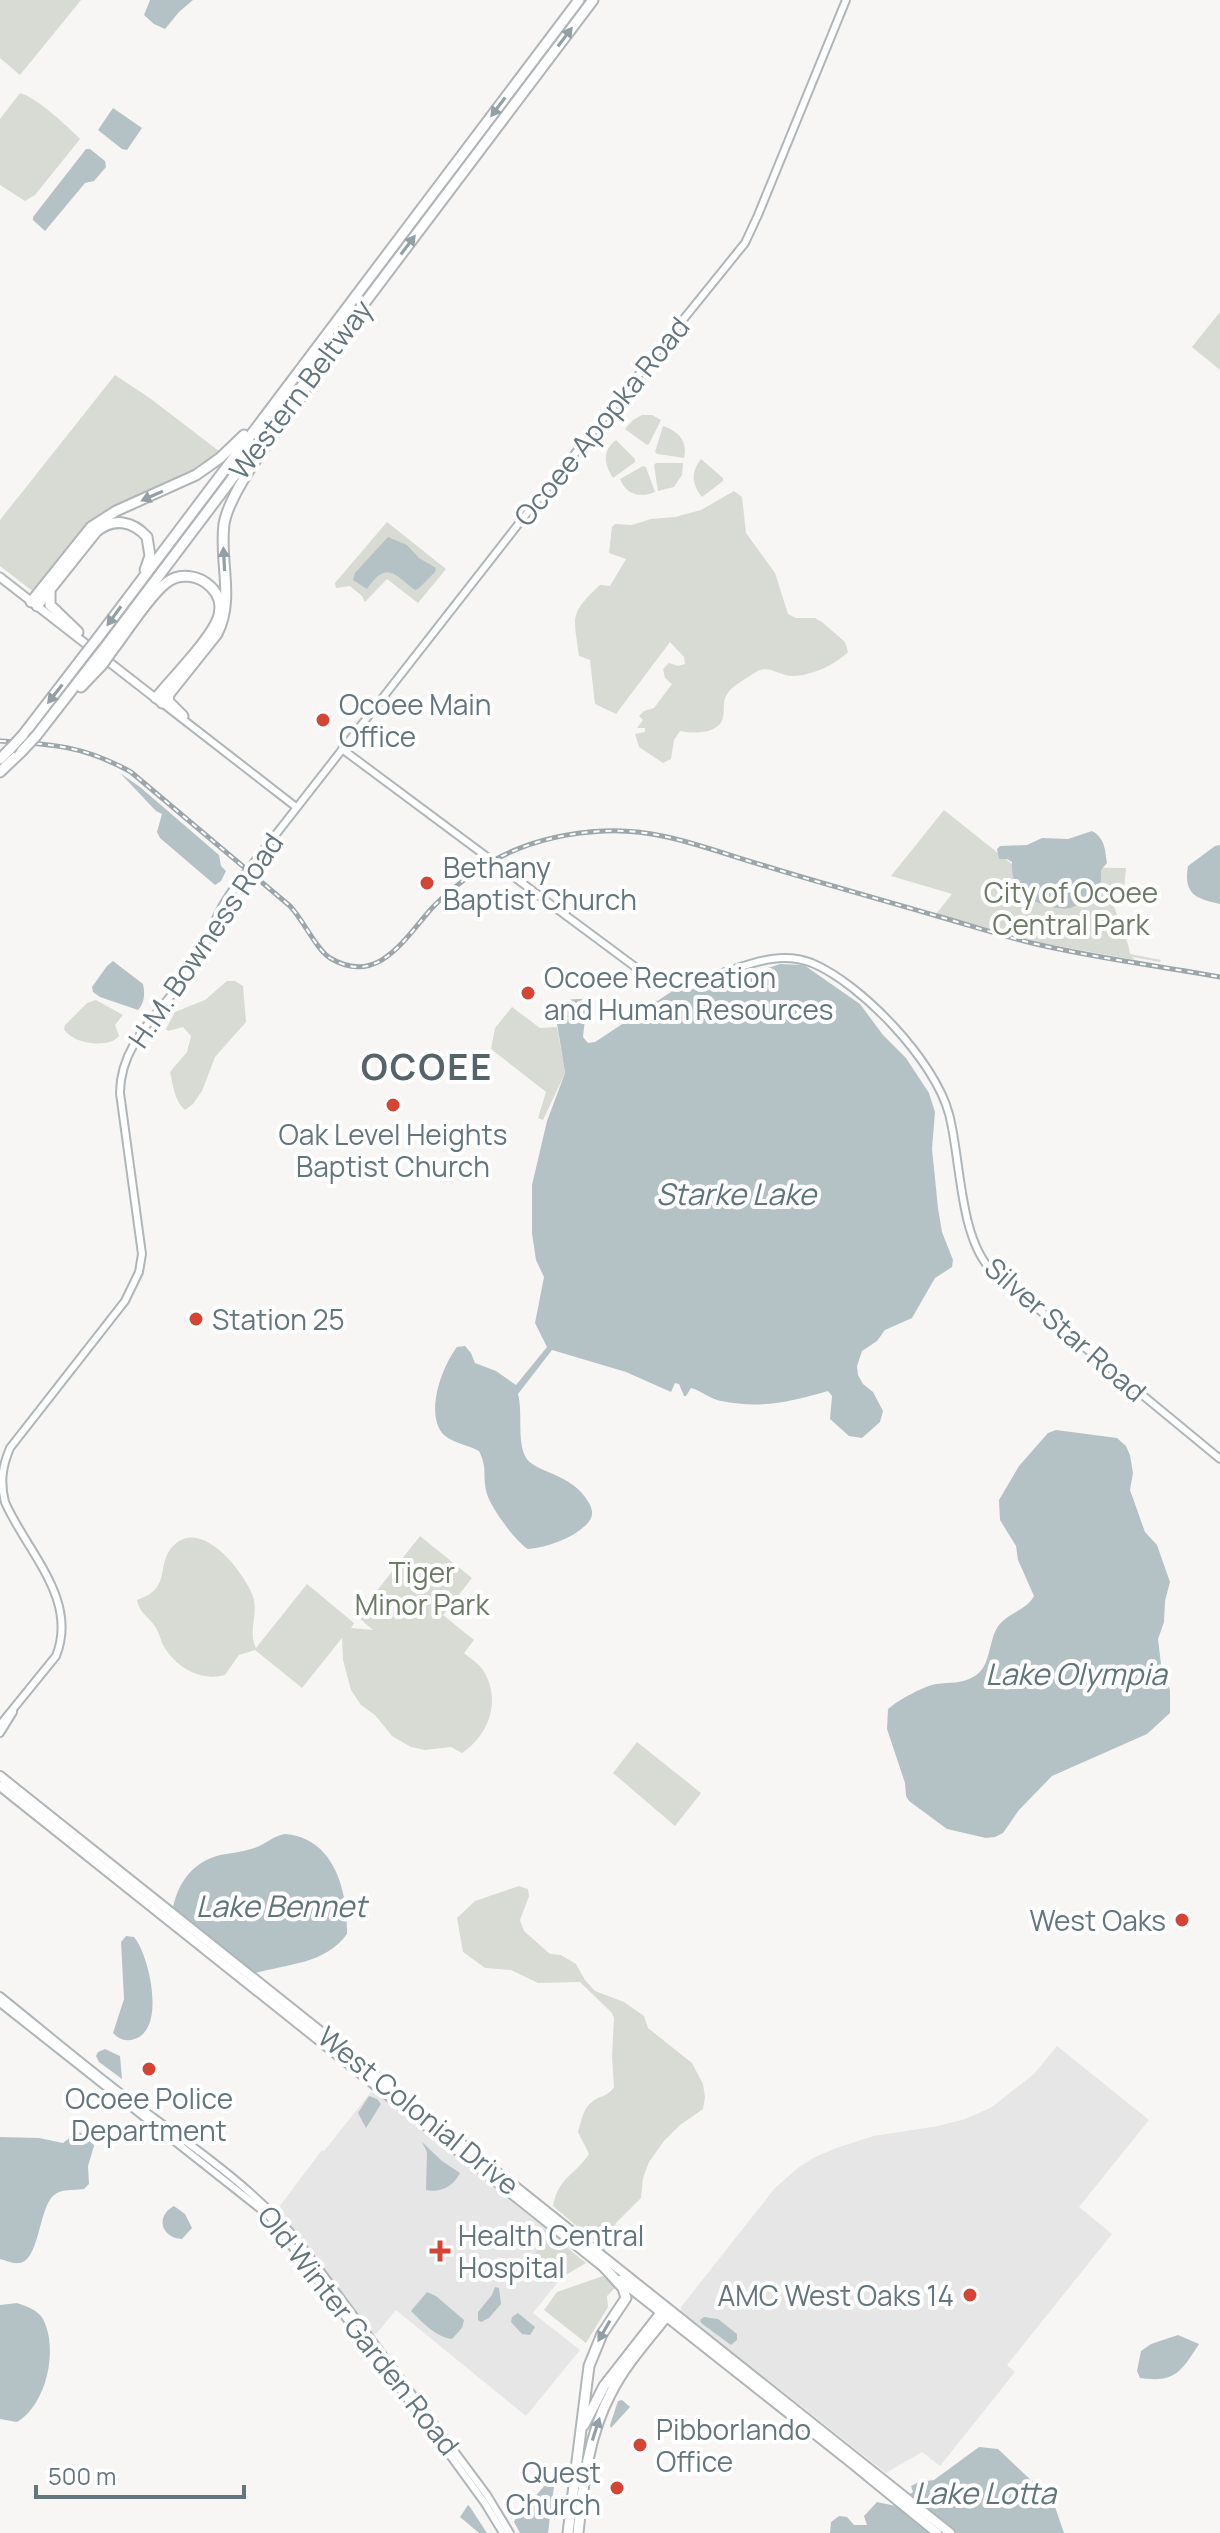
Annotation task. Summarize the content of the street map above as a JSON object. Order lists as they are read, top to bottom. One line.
{"streets":{"highway":["Western Beltway","West Colonial Drive"],"main road":["Ocoee Apopka Road","H.M. Bowness Road","Silver Star Road","Old Winter Garden Road"]},"crossings":[["Ocoee Apopka Road","H.M. Bowness Road"],["Ocoee Apopka Road","Silver Star Road"]],"districts":["OCOEE"],"water":["Starke Lake","Lake Olympia","Lake Bennet","Lake Lotta"],"parks":["City of Ocoee Central Park","Tiger Minor Park"],"places":{"other":["Ocoee Main Office","Bethany Baptist Church","Ocoee Recreation and Human Resources","Oak Level Heights Baptist Church","Station 25","West Oaks","Ocoee Police Department","AMC West Oaks 14","Pibborlando Office","Quest Church"],"health":["Health Central Hospital"]},"scale_bar":"500 m"}
